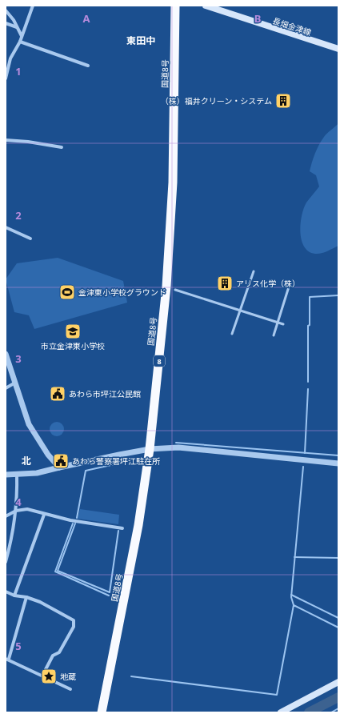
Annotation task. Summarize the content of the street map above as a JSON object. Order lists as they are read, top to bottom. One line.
{"streets":{"highway":["国道8号","8"],"main road":["長畑金津線"]},"districts":["東田中","北"],"places":{"building":["（株）福井クリーン・システム","アリス化学（株）"],"sports":["金津東小学校グラウンド"],"school or university":["市立金津東小学校"],"public building":["あわら市坪江公民館","あわら警察署坪江駐在所"],"place":["地蔵"]},"grid":{"columns":["A","B"],"rows":["1","2","3","4","5"]}}
